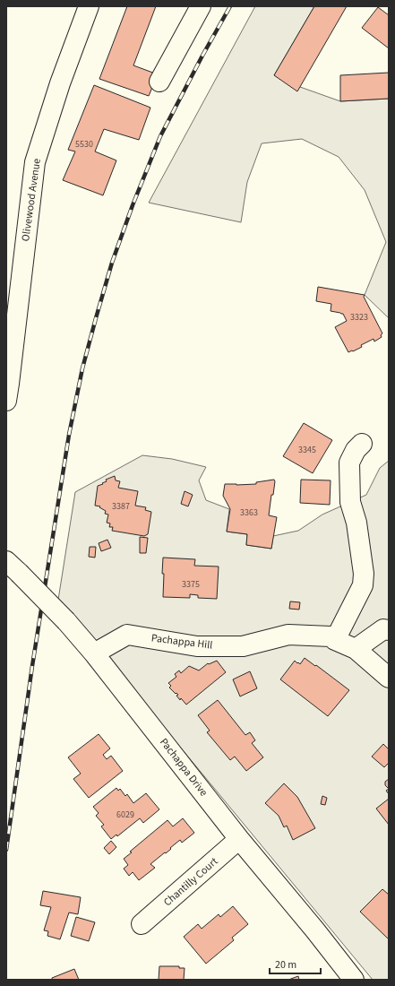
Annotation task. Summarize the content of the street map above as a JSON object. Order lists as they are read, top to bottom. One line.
{"streets":{"street":["Olivewood Avenue","Pachappa Hill","Pachappa Drive","Chantilly Court"]},"crossings":[["Pachappa Hill","Pachappa Drive"],["Pachappa Drive","Chantilly Court"]],"house_numbers":["5530","3323","3345","3387","3363","3375","6029"],"scale_bar":"20 m"}
